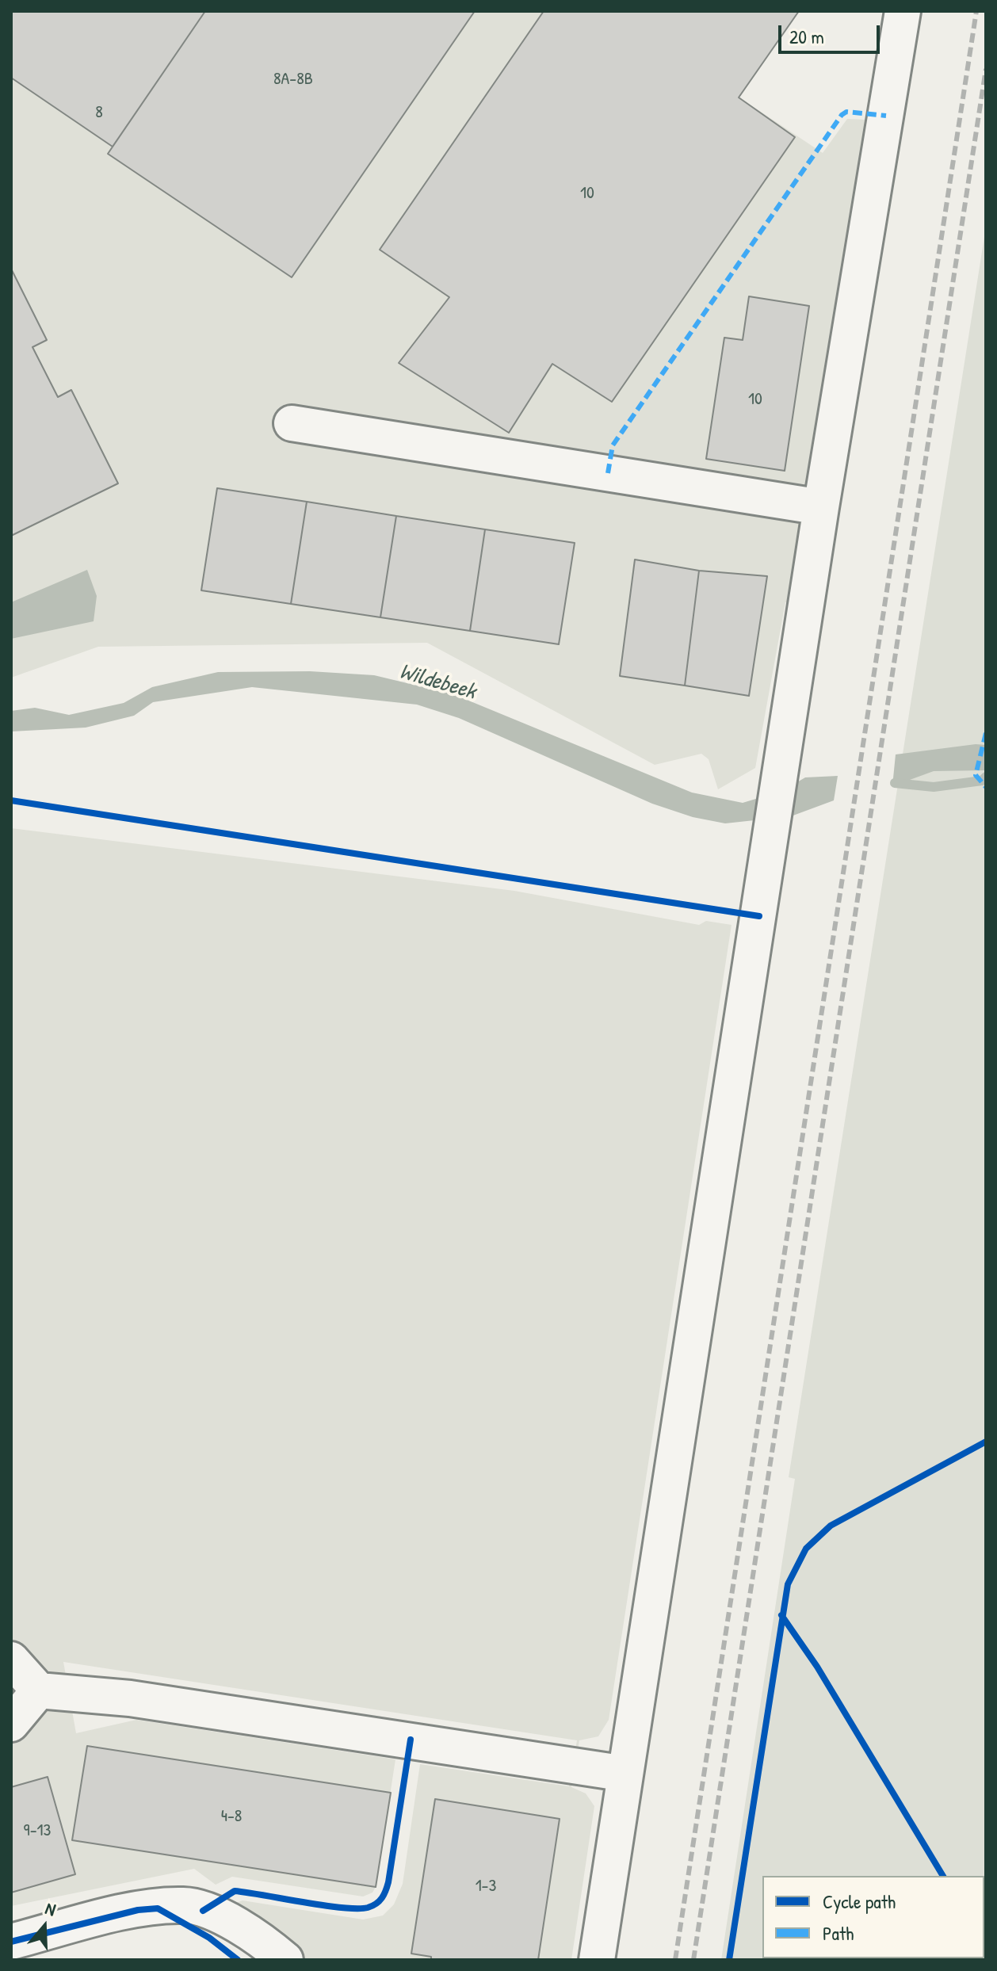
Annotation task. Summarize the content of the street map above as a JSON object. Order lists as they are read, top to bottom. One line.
{"water":["Wildebeek"],"house_numbers":["8A-8B","8","10","10","4-8","9-13","1-3"],"legend":["Cycle path","Path"],"scale_bar":"20 m","north":"top"}
